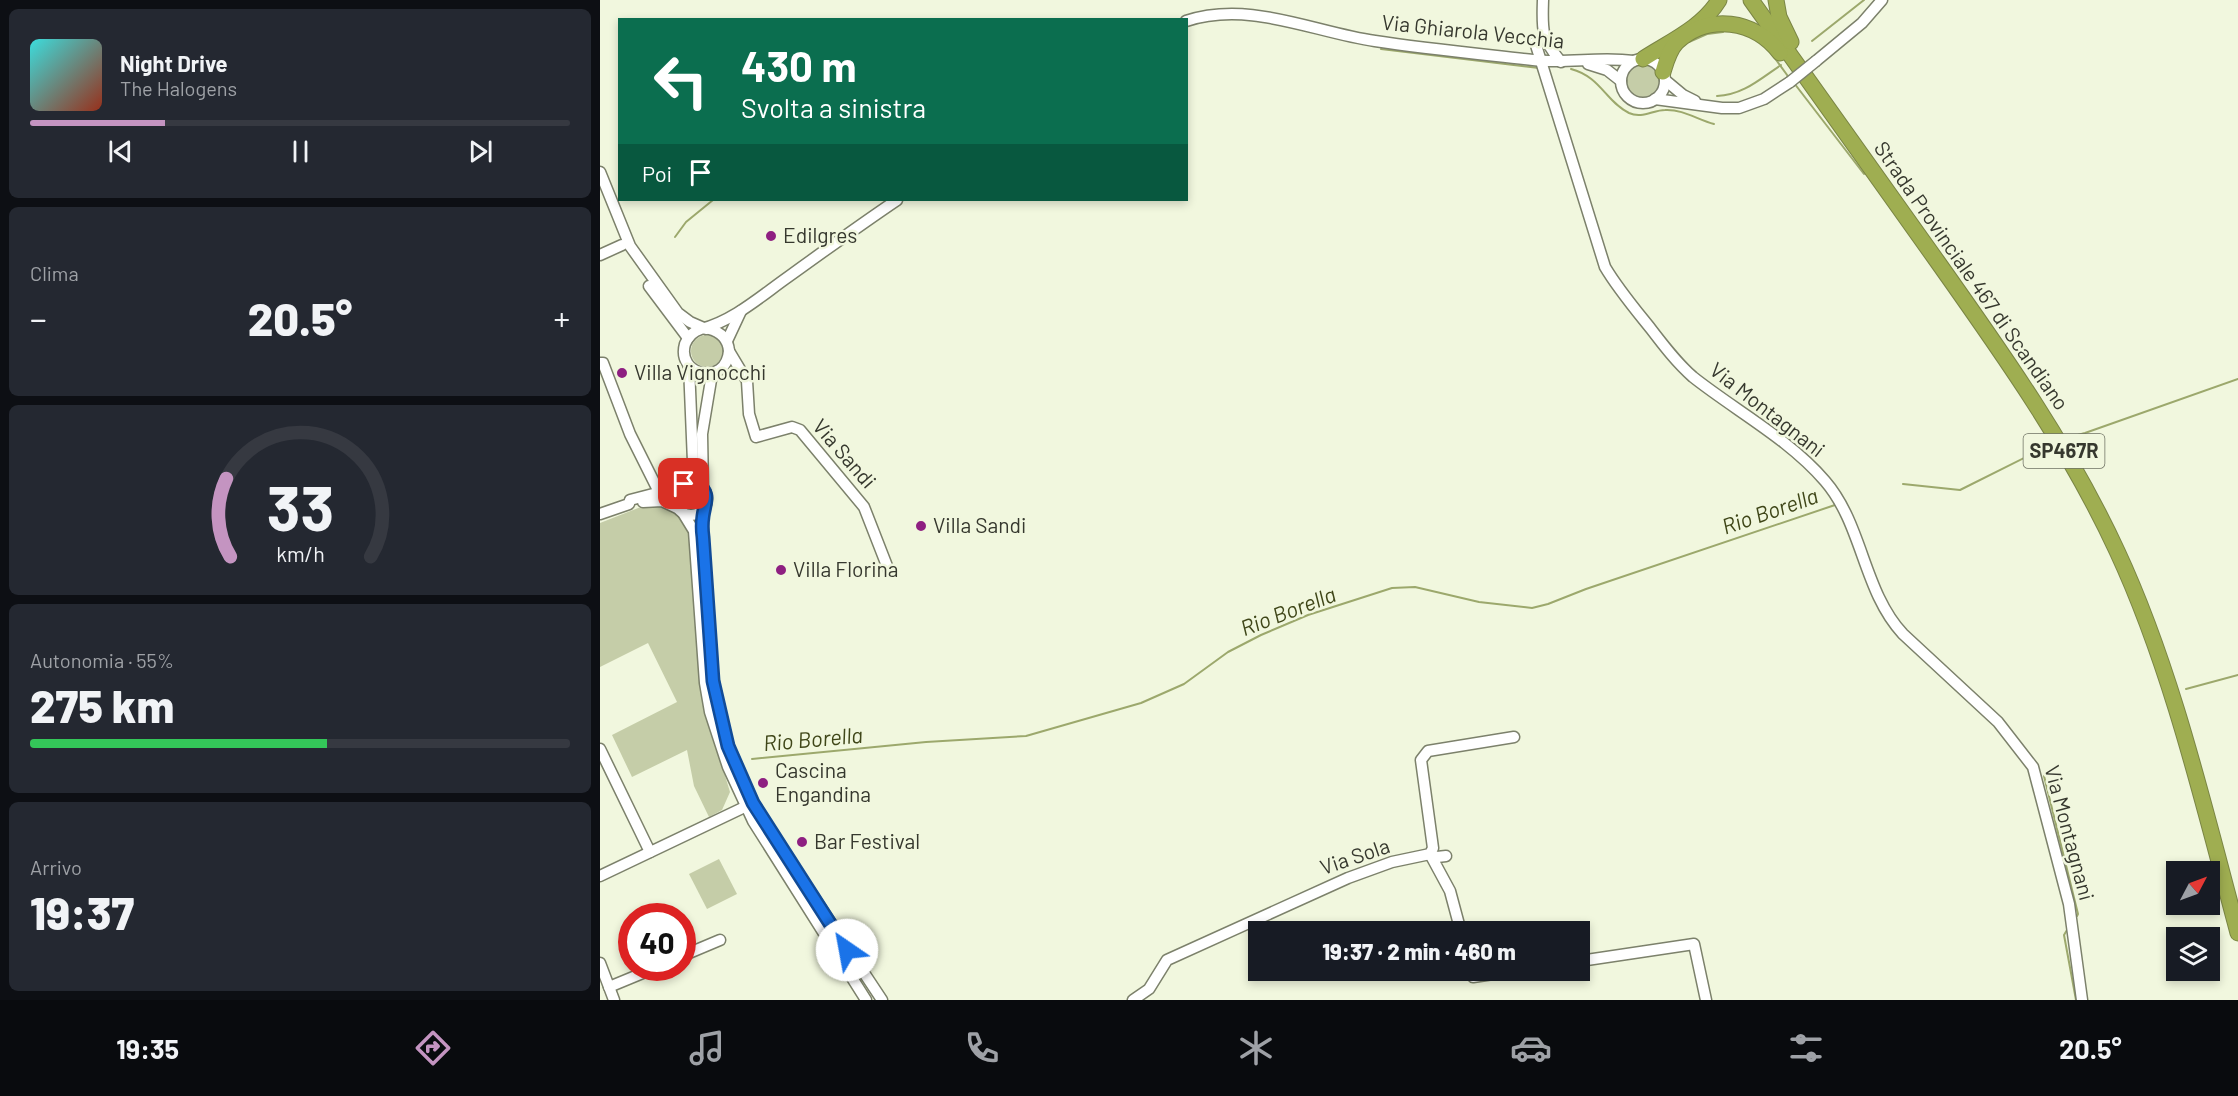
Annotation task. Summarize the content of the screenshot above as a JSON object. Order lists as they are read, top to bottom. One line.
{"streets":{"highway":["Strada Provinciale 467 di Scandiano","SP467R"],"street":["Via Ghiarola Vecchia","Via Montagnani","Via Sandi","Via Sola"]},"crossings":[["Via Ghiarola Vecchia","Via Montagnani"]],"water":["Rio Borella"],"places":["Edilgres","Villa Vignocchi","Villa Sandi","Villa Florina","Cascina Engandina","Bar Festival"],"north":"top right","page":{"turn":["430 m","Svolta a sinistra"],"song":["Night Drive","The Halogens"],"then":"Poi","tile":["Clima",["Autonomia · 55%","275 km"],["Arrivo","19:37"]],"heat":["−","20.5°","+"],"limit":"40","trip":"19:37 · 2 min · 460 m","tabs":["19:35","20.5°"],"gauge":["33","km/h"]}}
